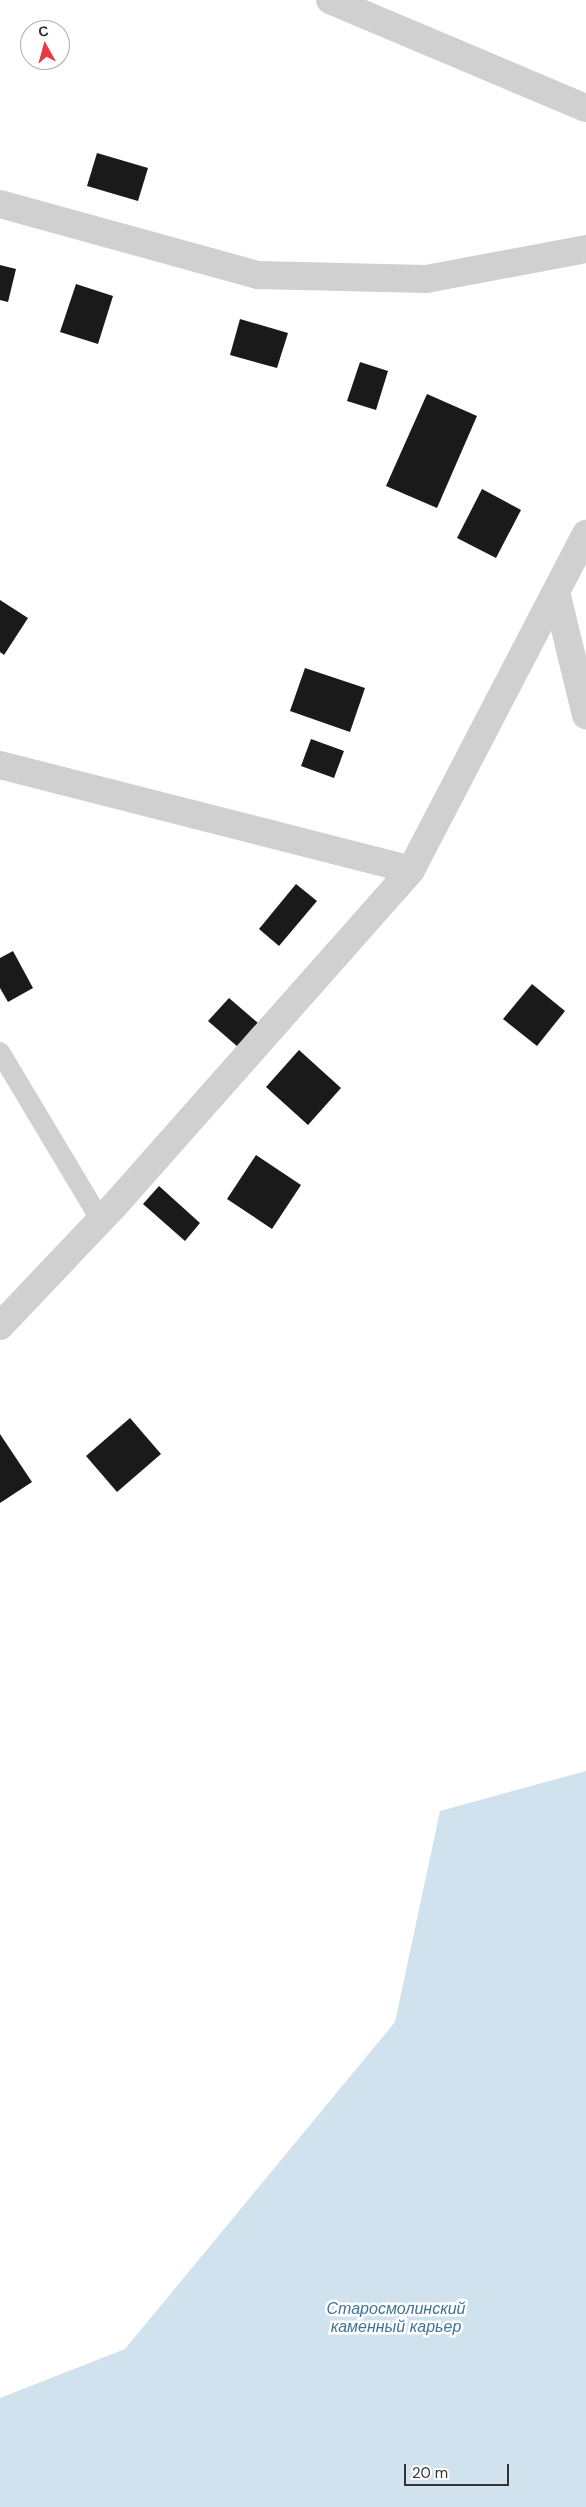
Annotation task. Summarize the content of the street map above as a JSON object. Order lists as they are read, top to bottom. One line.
{"water":["Старосмолинский каменный карьер"],"scale_bar":"20 m","north":"top"}
